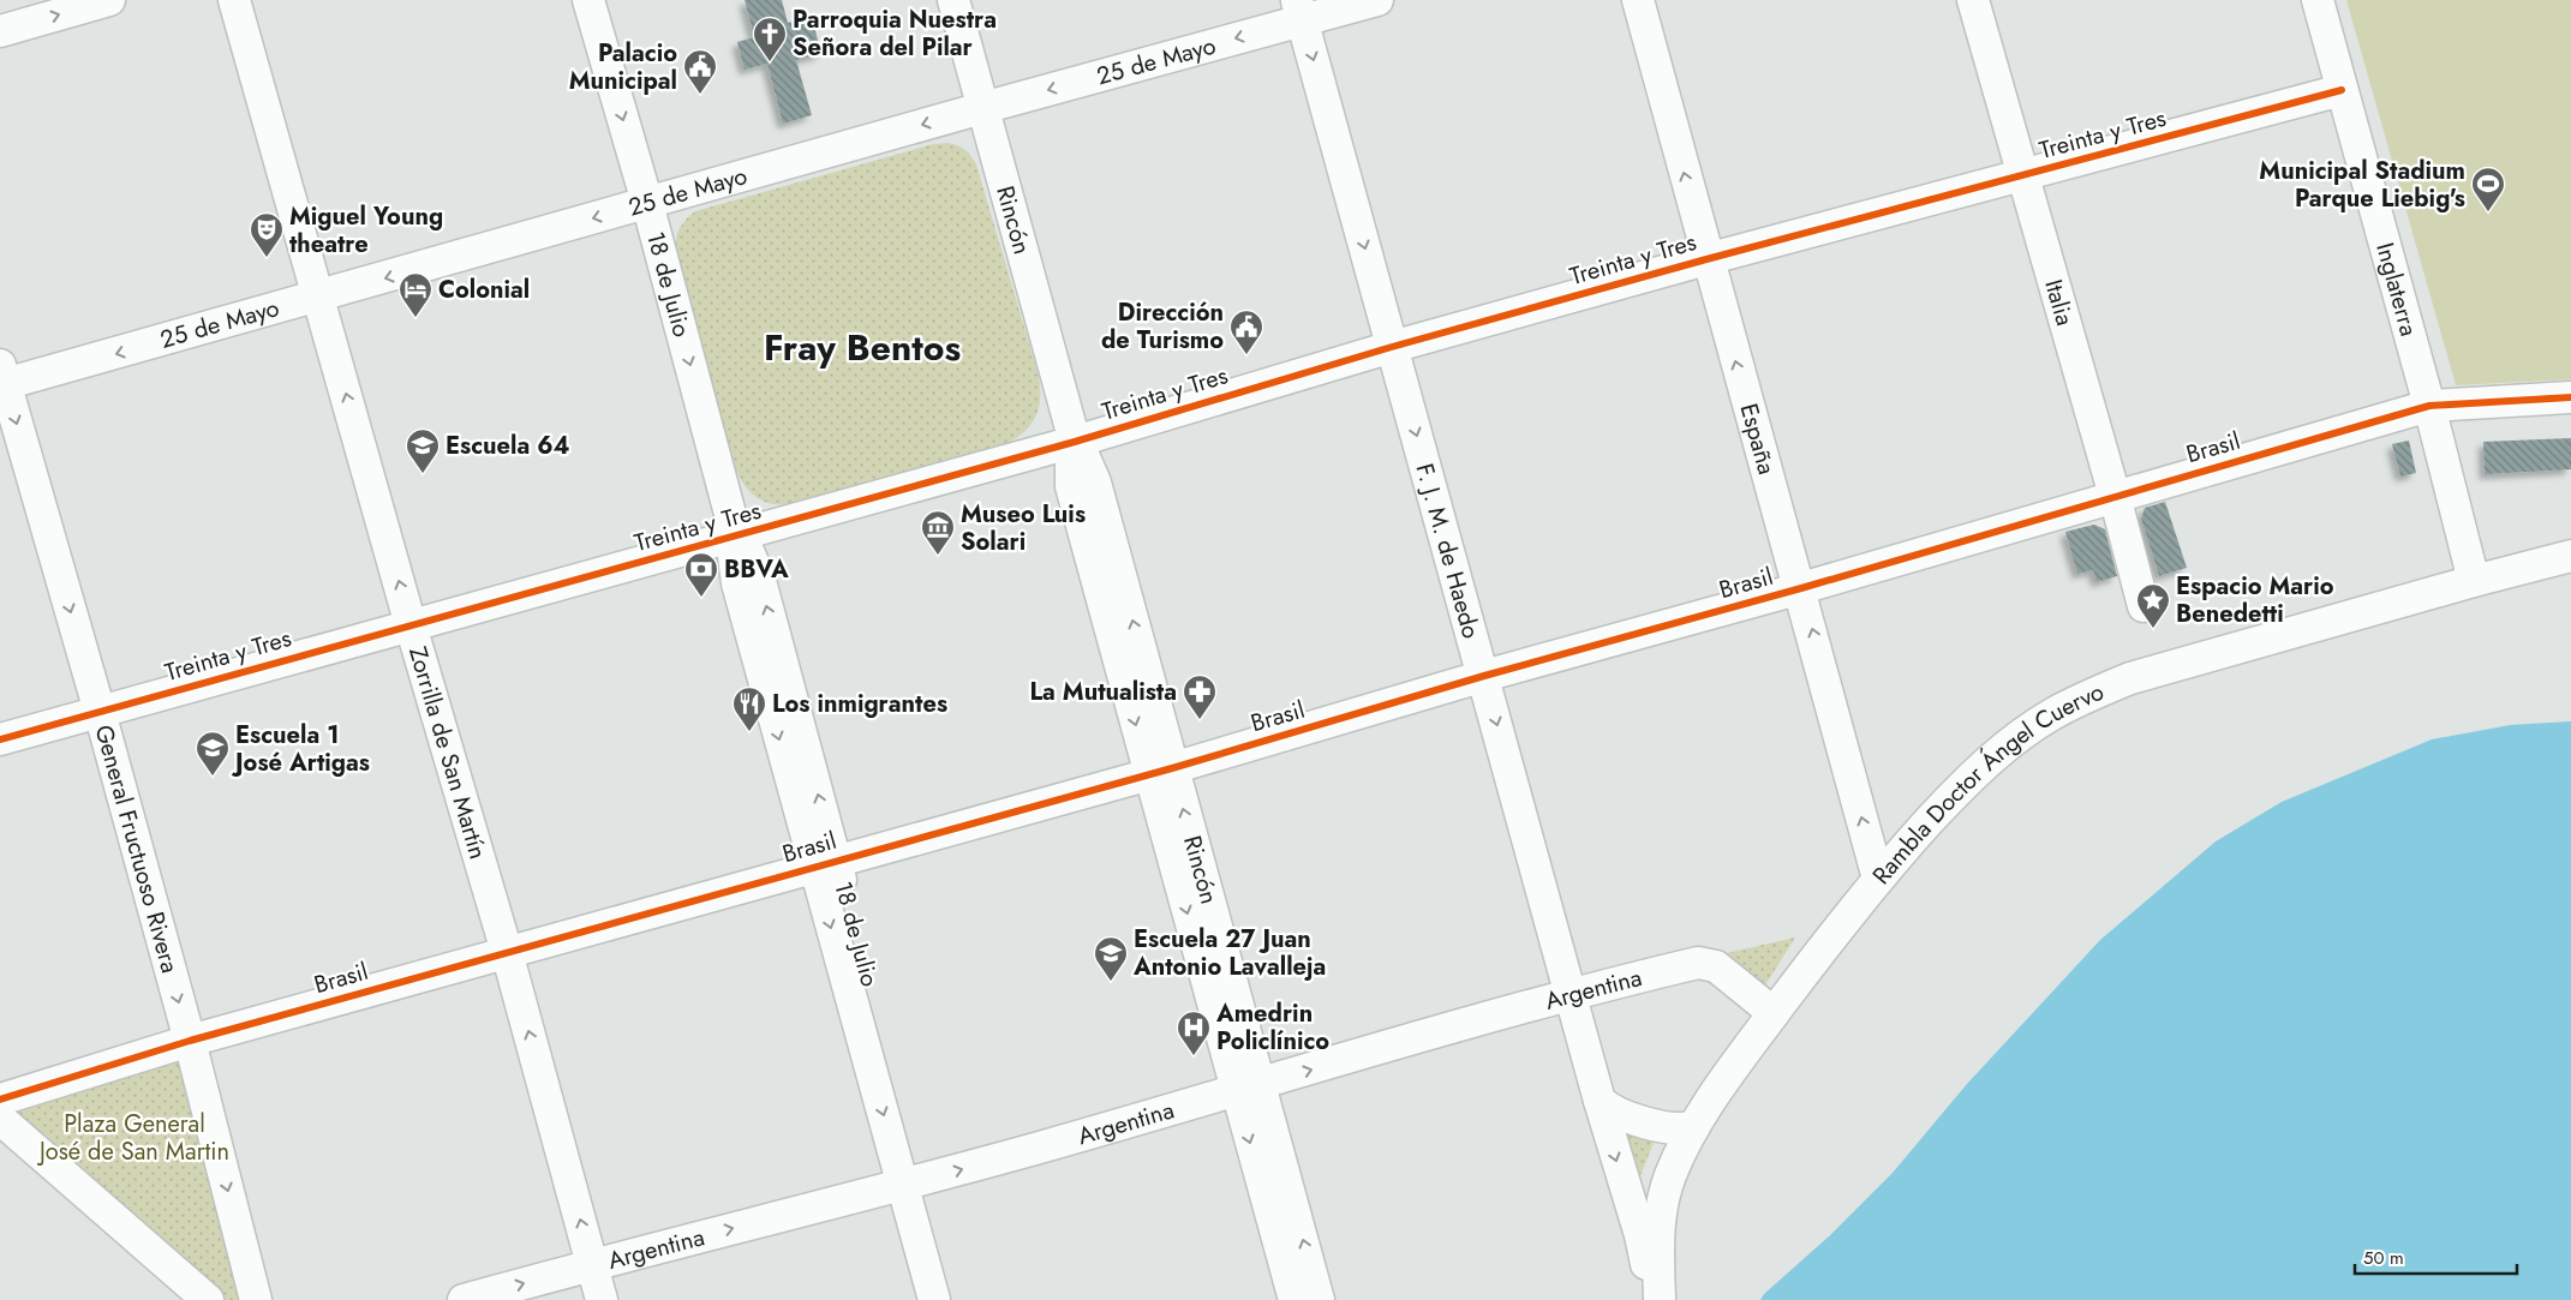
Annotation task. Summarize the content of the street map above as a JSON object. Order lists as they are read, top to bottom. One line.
{"streets":{"street":["25 de Mayo","Treinta y Tres","Rincón","18 de Julio","Inglaterra","Italia","España","Brasil","F. J. M. de Haedo","Zorrilla de San Martín","Rambla Doctor Ángel Cuervo","General Fructuoso Rivera","Argentina"]},"crossings":[["25 de Mayo","Rincón"],["25 de Mayo","18 de Julio"],["25 de Mayo","F. J. M. de Haedo"],["25 de Mayo","Zorrilla de San Martín"],["25 de Mayo","General Fructuoso Rivera"],["Treinta y Tres","Rincón"],["Treinta y Tres","18 de Julio"],["Treinta y Tres","Inglaterra"],["Treinta y Tres","Italia"],["Treinta y Tres","España"],["Treinta y Tres","F. J. M. de Haedo"],["Treinta y Tres","Zorrilla de San Martín"],["Treinta y Tres","General Fructuoso Rivera"],["Rincón","Brasil"],["Rincón","Argentina"],["18 de Julio","Brasil"],["18 de Julio","Argentina"],["Inglaterra","Brasil"],["Inglaterra","Rambla Doctor Ángel Cuervo"],["Italia","Brasil"],["España","Brasil"],["España","Rambla Doctor Ángel Cuervo"],["Brasil","F. J. M. de Haedo"],["Brasil","Zorrilla de San Martín"],["Brasil","General Fructuoso Rivera"],["F. J. M. de Haedo","Argentina"],["Zorrilla de San Martín","Argentina"],["Rambla Doctor Ángel Cuervo","Argentina"]],"one_way":["25 de Mayo","18 de Julio","España","F. J. M. de Haedo","Zorrilla de San Martín","General Fructuoso Rivera","Argentina"],"districts":["Fray Bentos"],"parks":["Plaza General José de San Martin"],"places":{"church":["Parroquia Nuestra Señora del Pilar"],"public building":["Palacio Municipal","Dirección de Turismo"],"sports":["Municipal Stadium Parque Liebig's"],"theatre":["Miguel Young theatre"],"hotel":["Colonial"],"school or university":["Escuela 64","Escuela 1 José Artigas","Escuela 27 Juan Antonio Lavalleja"],"museum":["Museo Luis Solari"],"bank":["BBVA"],"place":["Espacio Mario Benedetti"],"pharmacy":["La Mutualista"],"restaurant":["Los inmigrantes"],"hospital":["Amedrin Policlínico"]},"scale_bar":"50 m"}
